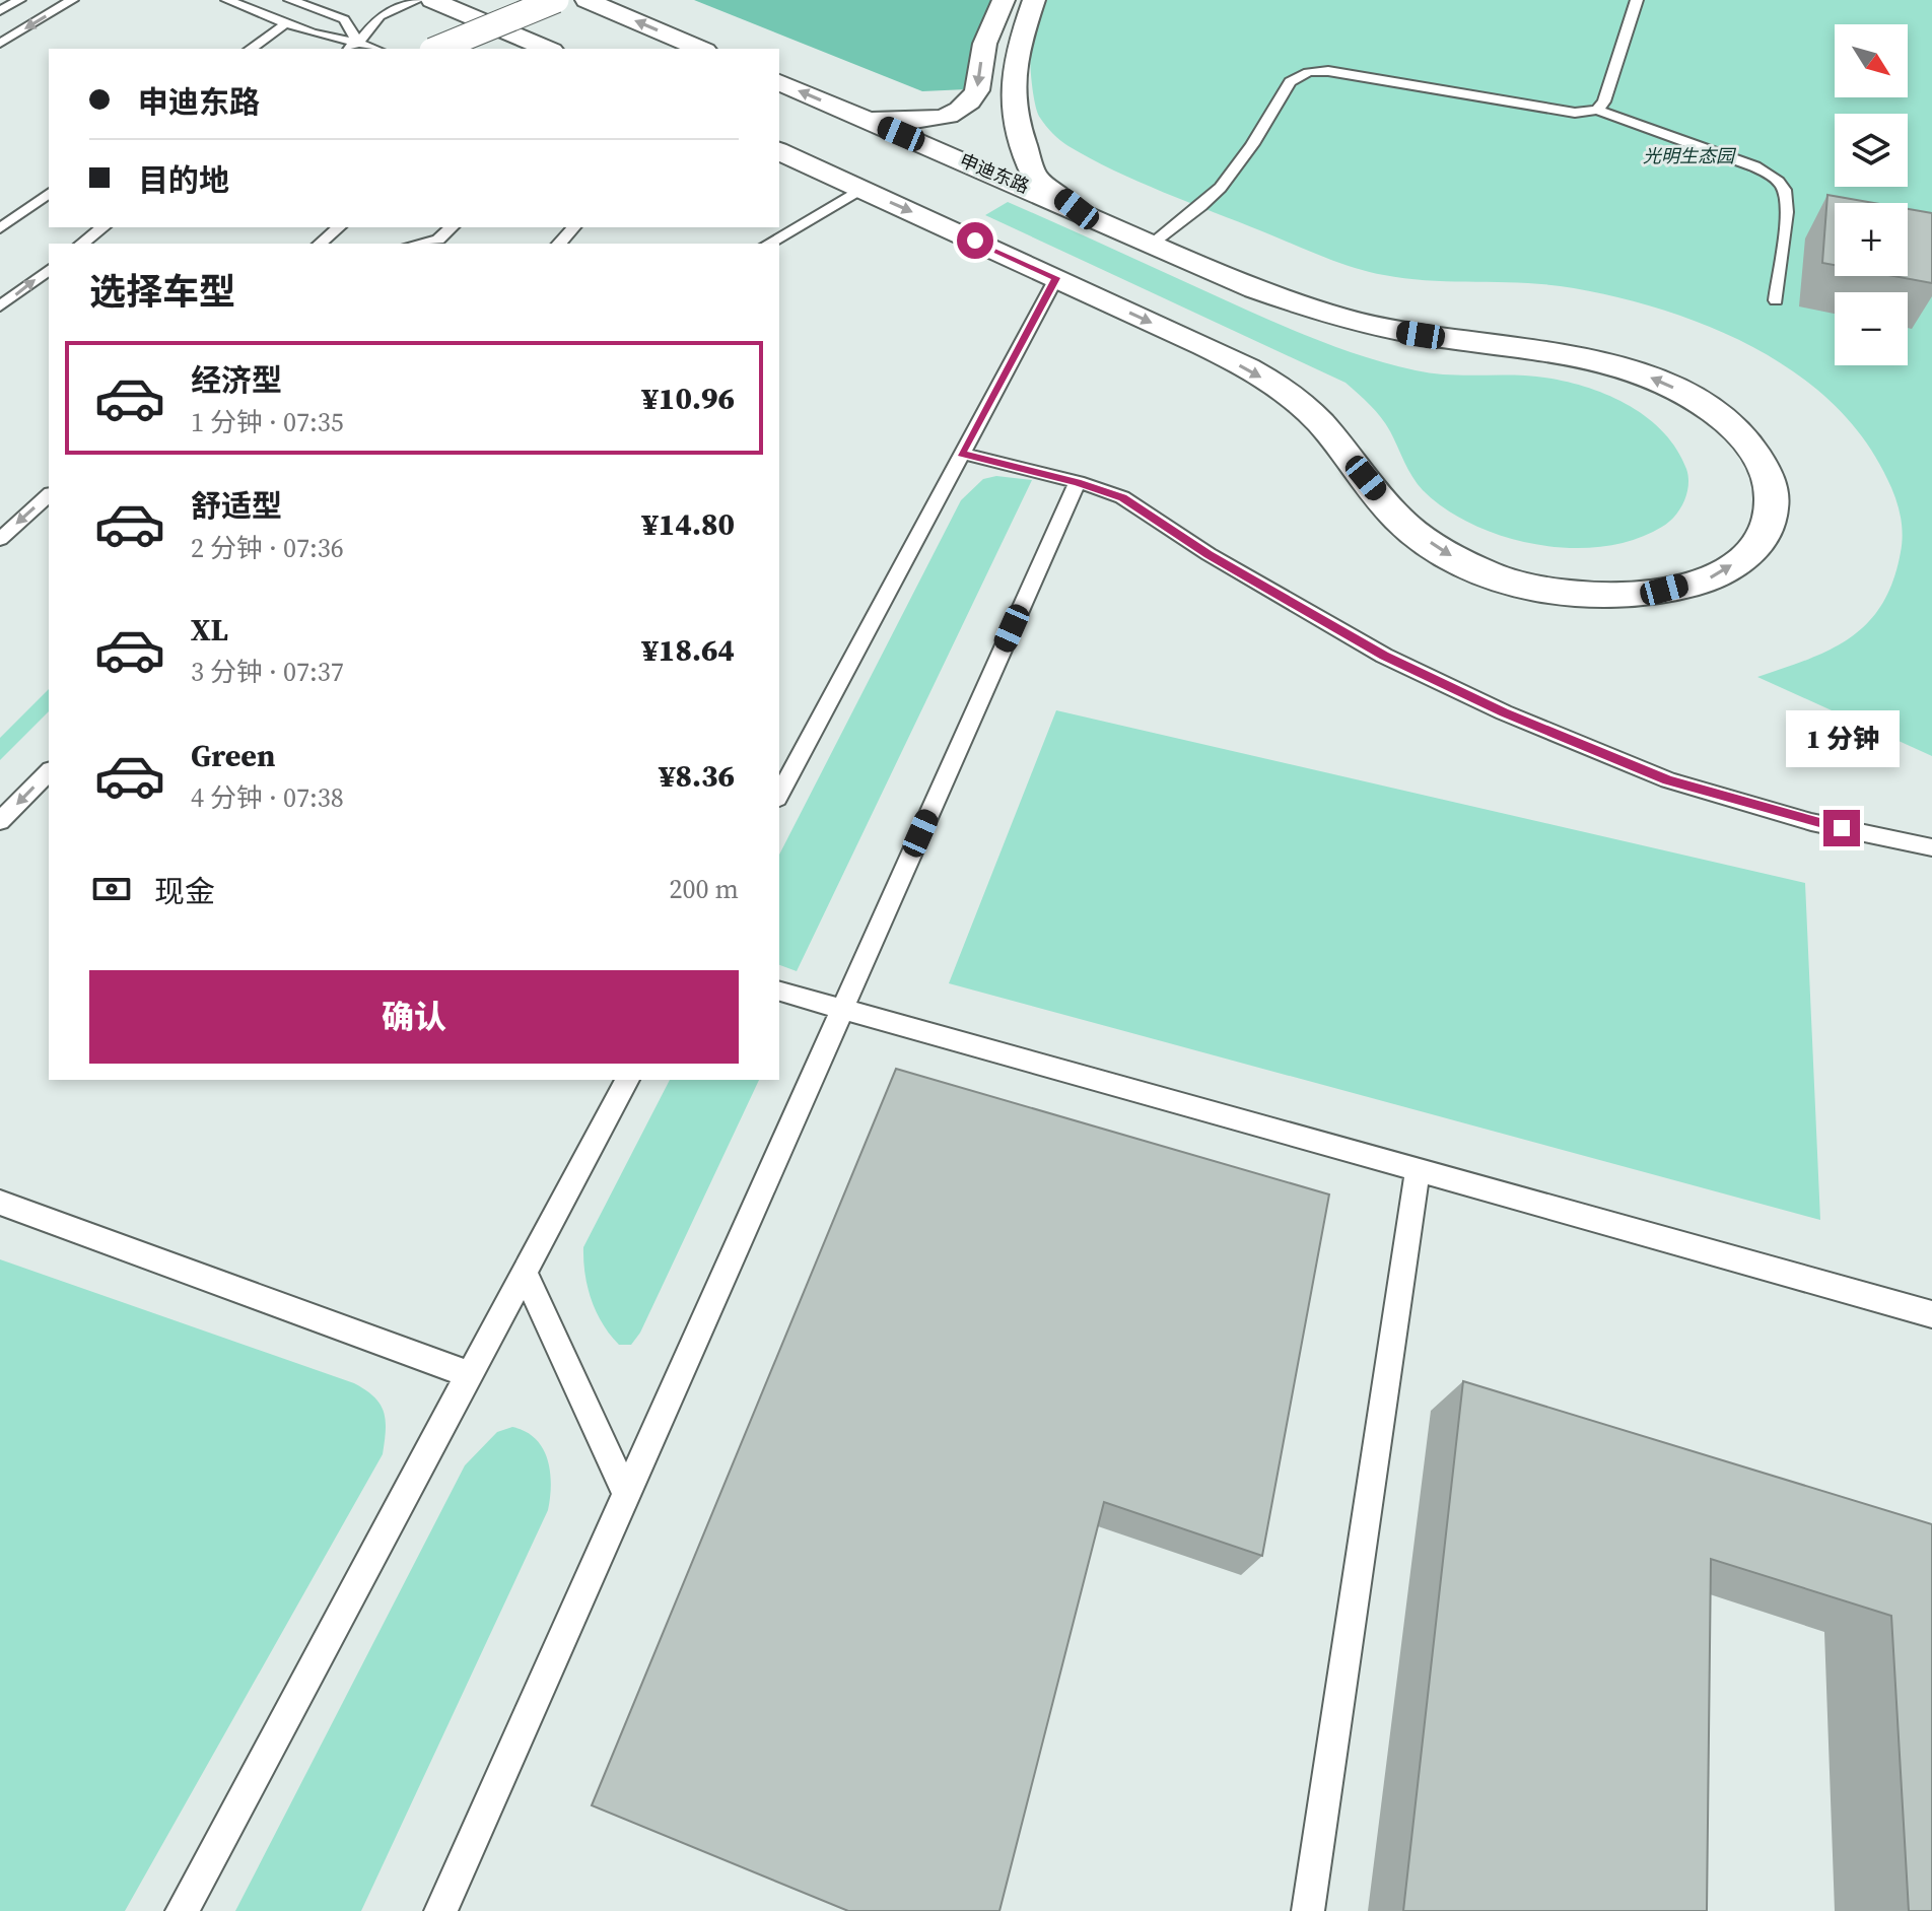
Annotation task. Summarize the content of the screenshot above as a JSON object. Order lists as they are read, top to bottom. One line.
{"streets":{"street":["申迪东路"]},"parks":["光明生态园"],"north":"bottom right","page":{"map_buttons":["+","−"],"banner":["申迪东路","目的地"],"heading":"选择车型","list":[{"name":"经济型","note":"1 分钟 · 07:35","value":"¥10.96"},{"name":"舒适型","note":"2 分钟 · 07:36","value":"¥14.80"},{"name":"XL","note":"3 分钟 · 07:37","value":"¥18.64"},{"name":"Green","note":"4 分钟 · 07:38","value":"¥8.36"}],"bubble":"1 分钟","pay":["现金","200 m"],"buttons":"确认"}}
